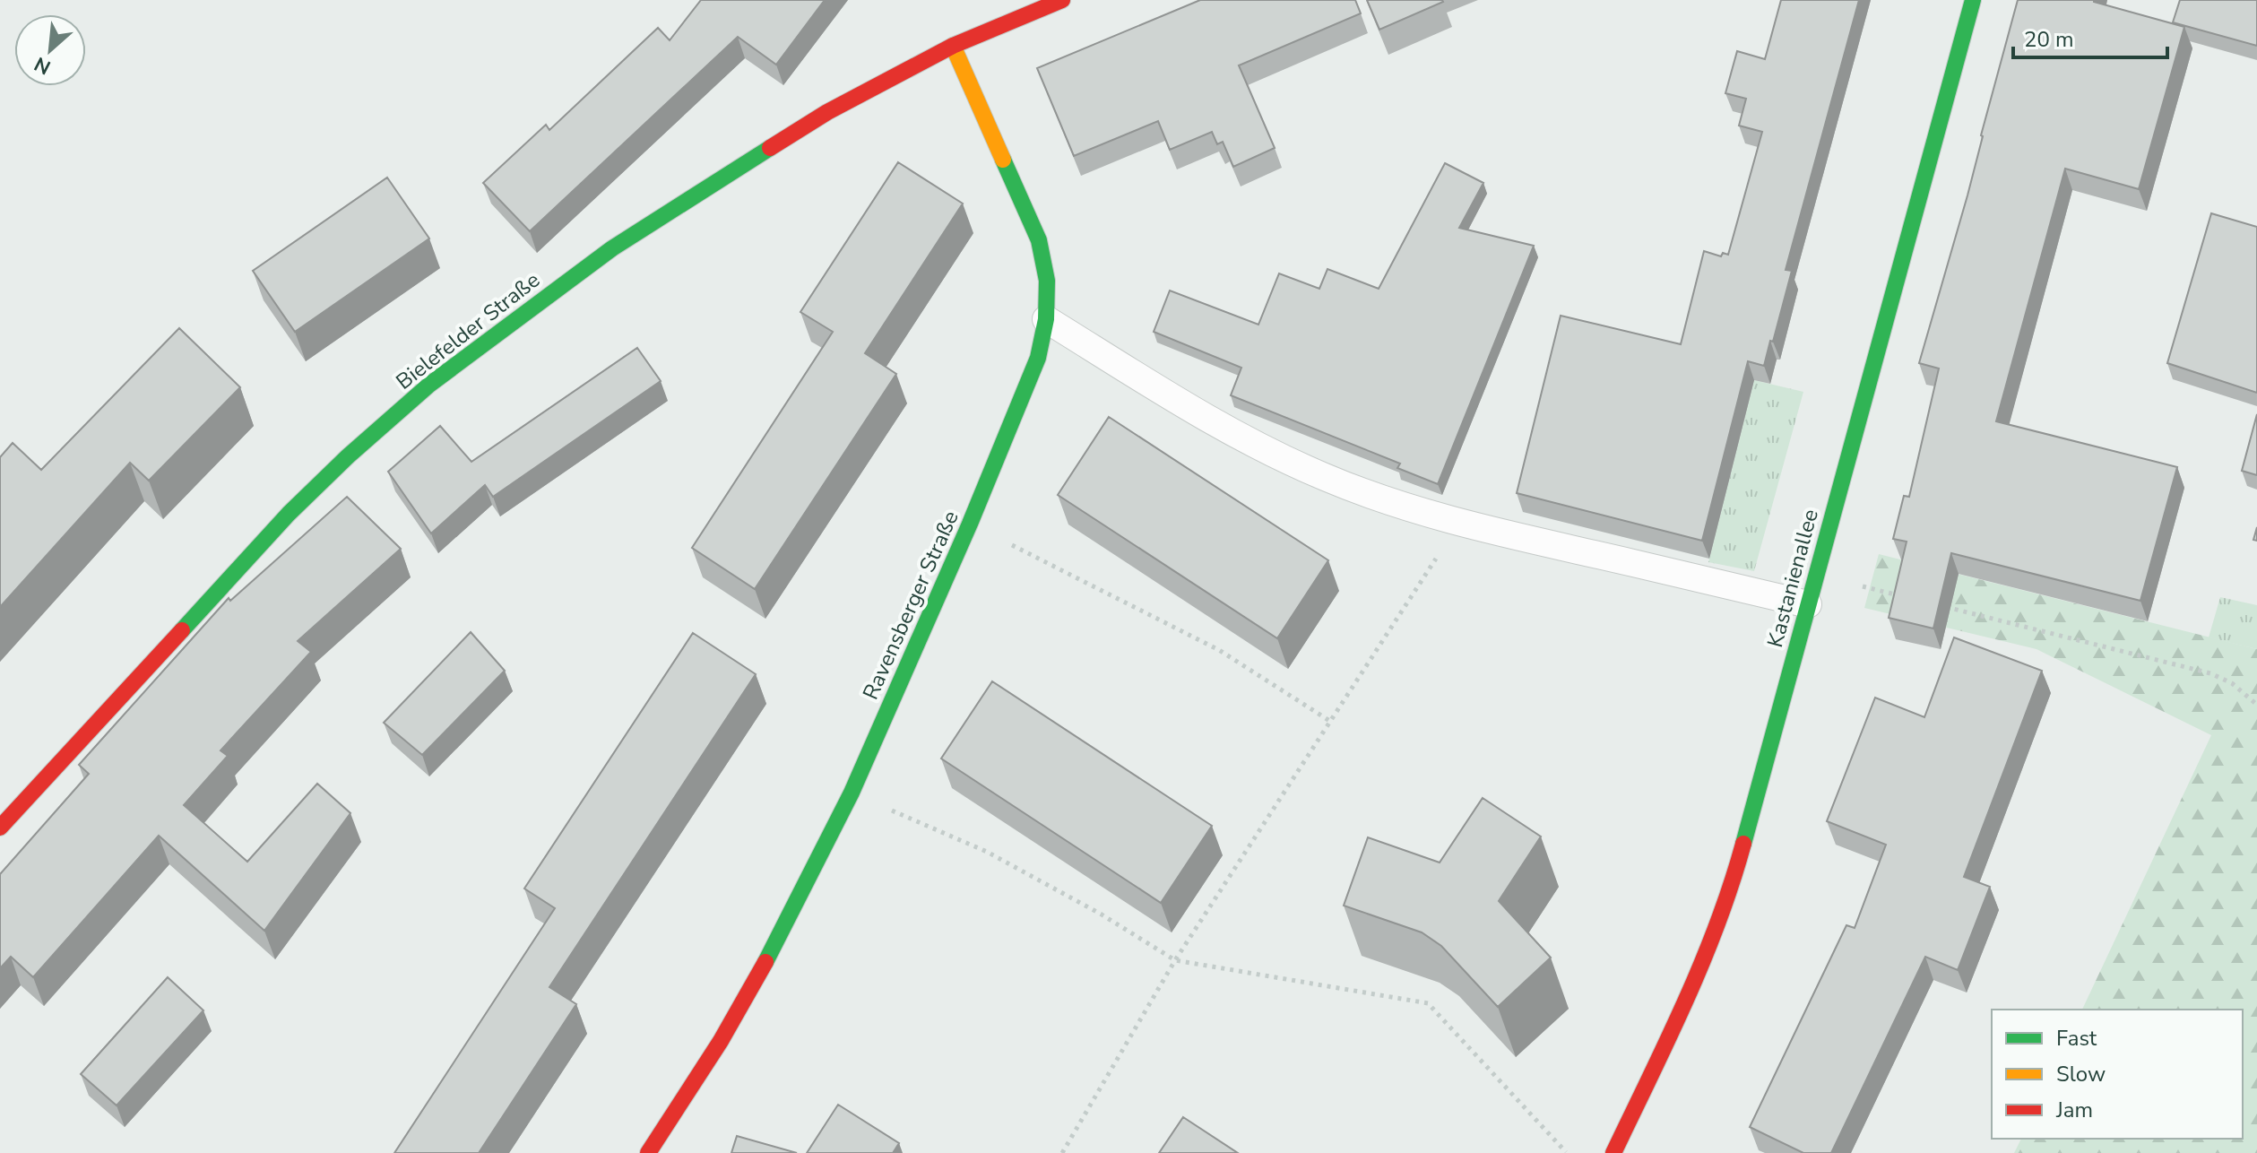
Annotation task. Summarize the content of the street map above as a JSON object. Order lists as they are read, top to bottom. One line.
{"streets":{"street":["Bielefelder Straße","Kastanienallee","Ravensberger Straße"]},"crossings":[["Bielefelder Straße","Ravensberger Straße"]],"legend":["Fast","Slow","Jam"],"scale_bar":"20 m","north":"bottom left"}
